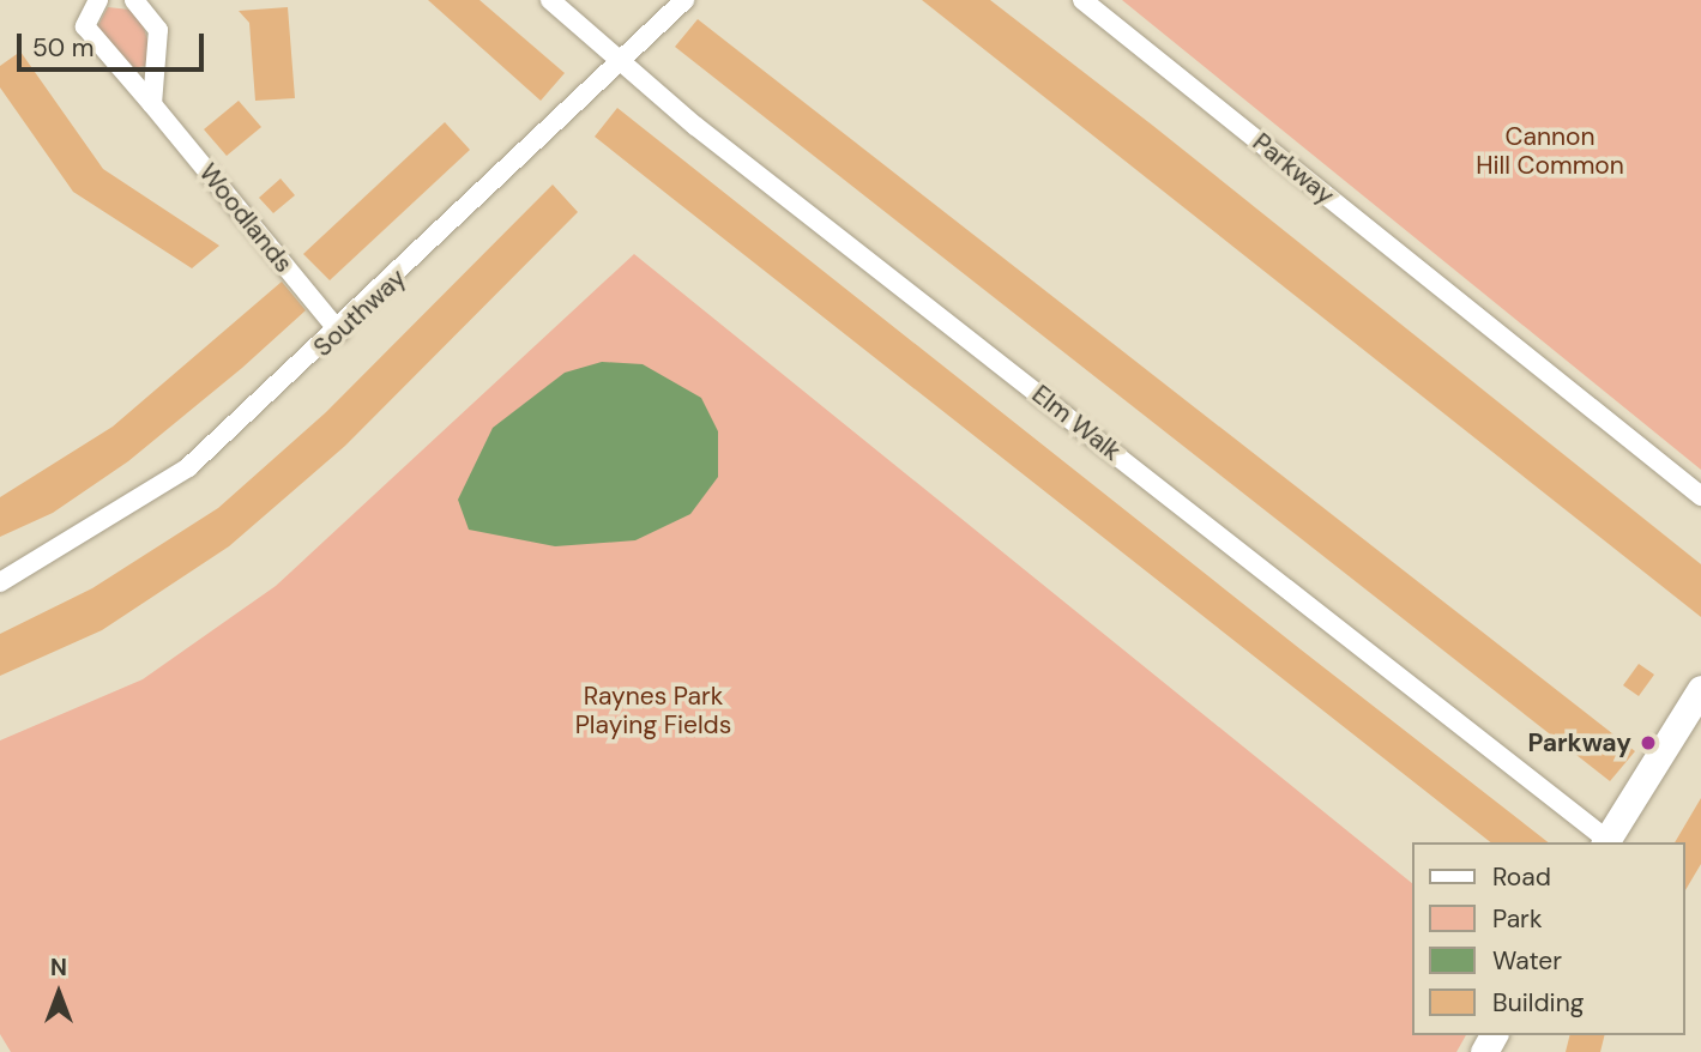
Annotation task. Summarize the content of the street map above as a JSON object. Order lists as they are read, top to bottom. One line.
{"streets":{"street":["Parkway","Woodlands","Southway","Elm Walk"]},"crossings":[["Woodlands","Southway"],["Southway","Elm Walk"]],"parks":["Cannon Hill Common","Raynes Park Playing Fields"],"places":["Parkway"],"legend":["Road","Park","Water","Building"],"scale_bar":"50 m","north":"top"}
